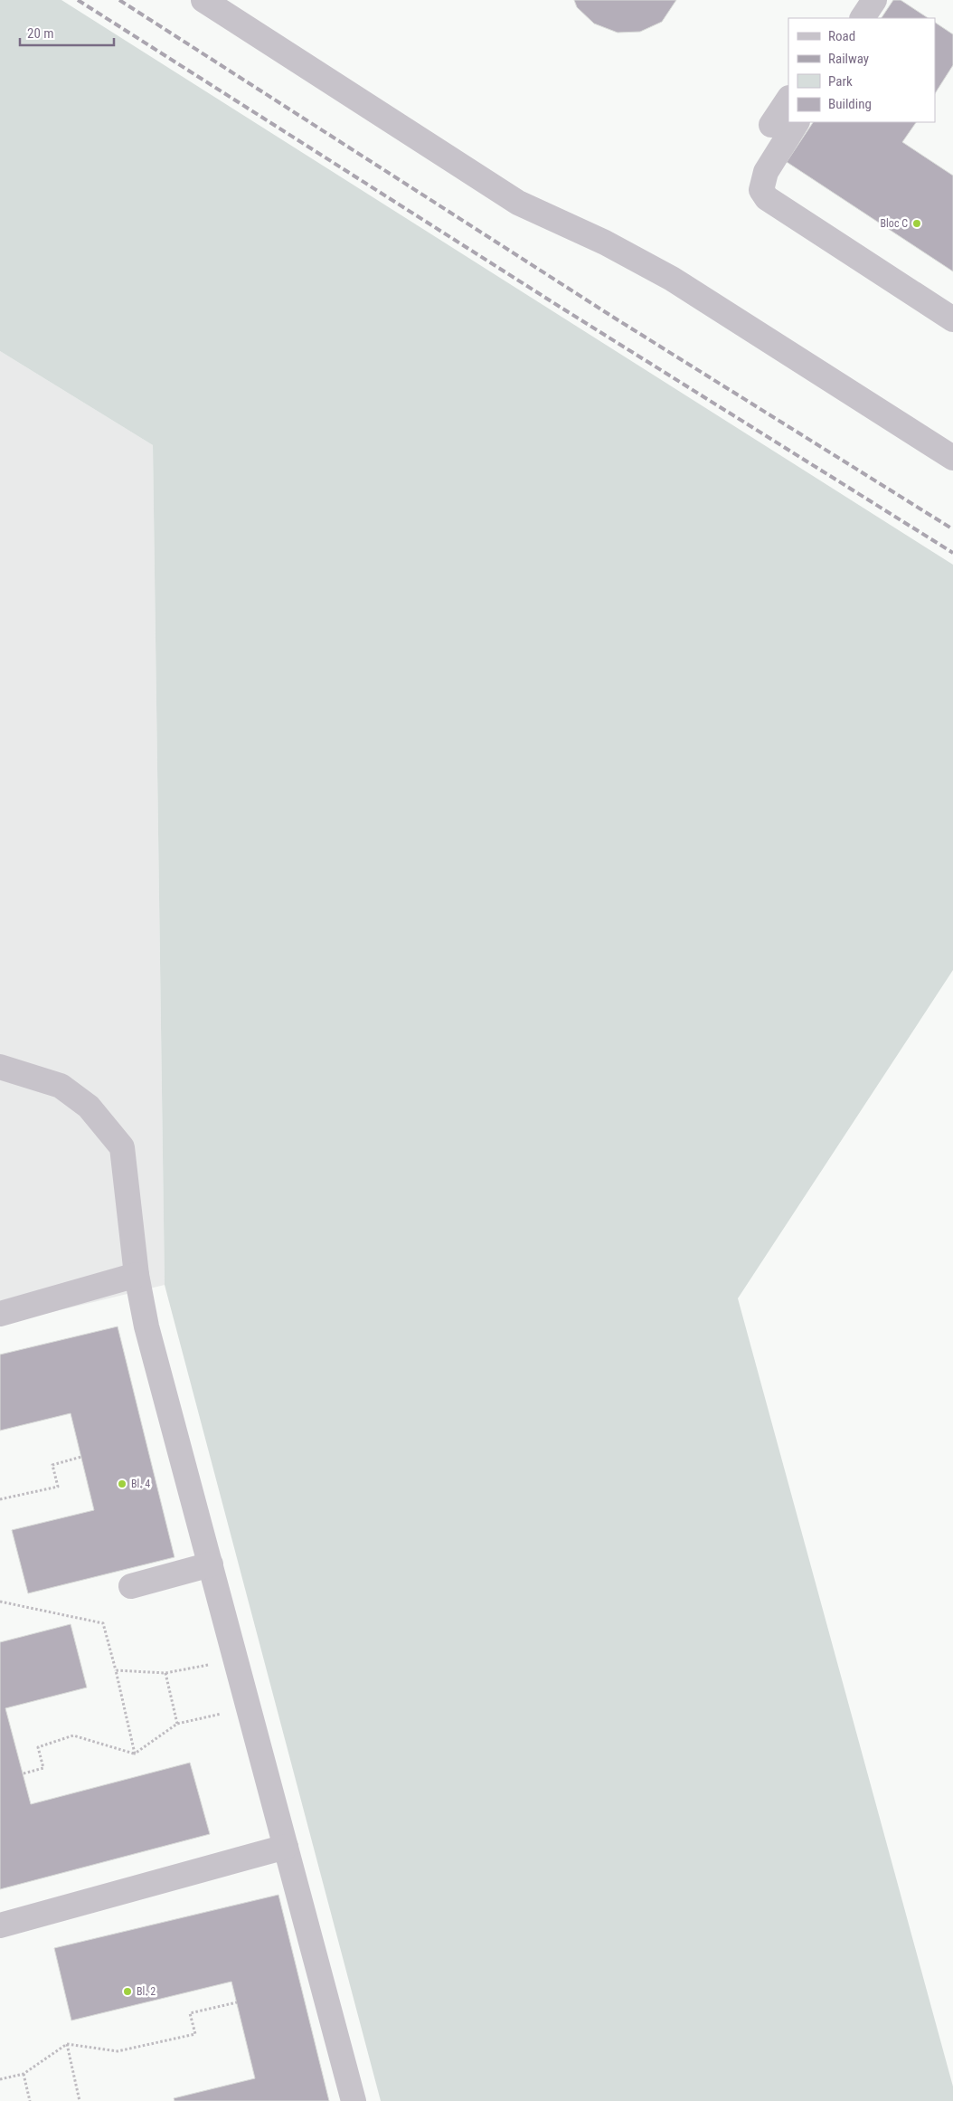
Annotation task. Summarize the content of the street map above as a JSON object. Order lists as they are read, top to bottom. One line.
{"places":["Bloc C","Bl. 4","Bl. 2"],"legend":["Road","Railway","Park","Building"],"scale_bar":"20 m"}
